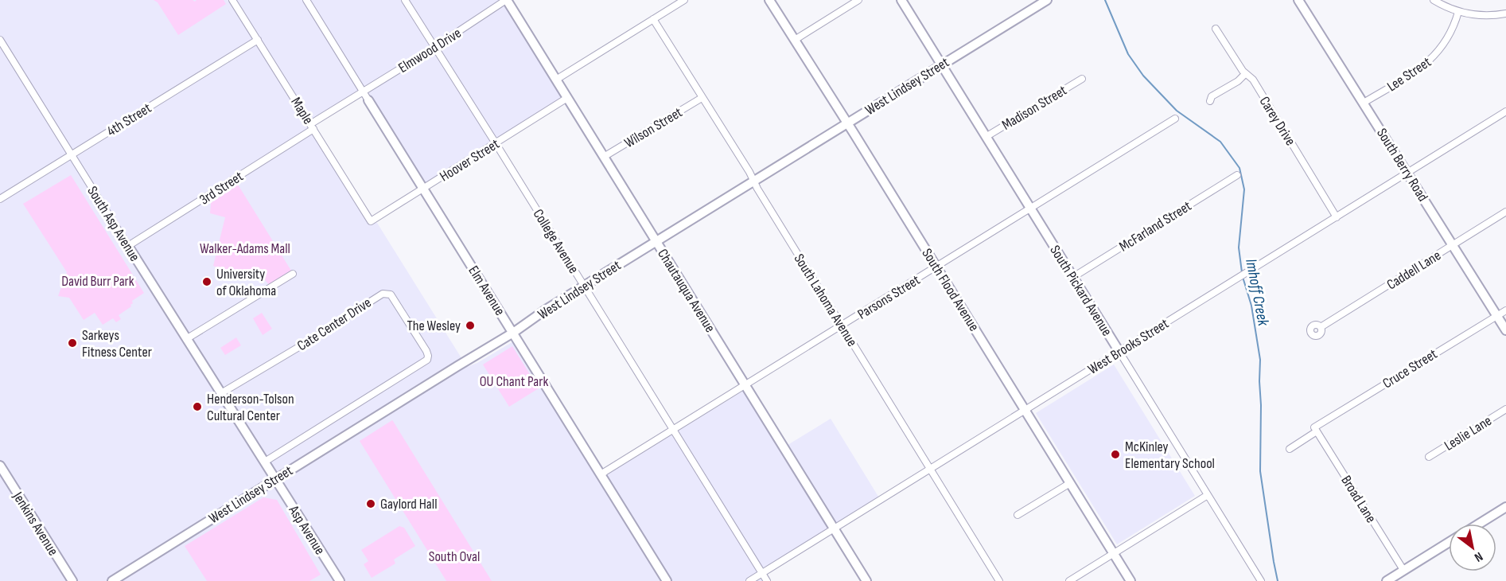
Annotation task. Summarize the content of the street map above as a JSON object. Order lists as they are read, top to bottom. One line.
{"streets":{"street":["Elmwood Drive","Lee Street","West Lindsey Street","Madison Street","Maple","4th Street","Carey Drive","Wilson Street","Hoover Street","South Berry Road","3rd Street","South Asp Avenue","McFarland Street","College Avenue","Caddell Lane","South Flood Avenue","Elm Avenue","Chautauqua Avenue","South Pickard Avenue","Parsons Street","South Lahoma Avenue","Cate Center Drive","West Brooks Street","Cruce Street","Leslie Lane","Broad Lane","Jenkins Avenue","Asp Avenue"]},"crossings":[["Elmwood Drive","3rd Street"],["Elmwood Drive","College Avenue"],["Elmwood Drive","Elm Avenue"],["Elmwood Drive","Chautauqua Avenue"],["Lee Street","South Berry Road"],["West Lindsey Street","South Asp Avenue"],["West Lindsey Street","College Avenue"],["West Lindsey Street","South Flood Avenue"],["West Lindsey Street","Elm Avenue"],["West Lindsey Street","Chautauqua Avenue"],["West Lindsey Street","South Pickard Avenue"],["West Lindsey Street","South Lahoma Avenue"],["West Lindsey Street","Asp Avenue"],["Madison Street","South Pickard Avenue"],["Maple","4th Street"],["Maple","Hoover Street"],["Maple","3rd Street"],["4th Street","South Asp Avenue"],["Carey Drive","West Brooks Street"],["Wilson Street","Chautauqua Avenue"],["Wilson Street","South Lahoma Avenue"],["Hoover Street","College Avenue"],["Hoover Street","Elm Avenue"],["Hoover Street","Chautauqua Avenue"],["South Berry Road","Caddell Lane"],["South Berry Road","West Brooks Street"],["South Berry Road","Cruce Street"],["3rd Street","South Asp Avenue"],["South Asp Avenue","Cate Center Drive"],["South Asp Avenue","Asp Avenue"],["McFarland Street","South Pickard Avenue"],["College Avenue","Parsons Street"],["College Avenue","West Brooks Street"],["South Flood Avenue","Parsons Street"],["South Flood Avenue","West Brooks Street"],["Elm Avenue","Parsons Street"],["Chautauqua Avenue","Parsons Street"],["Chautauqua Avenue","West Brooks Street"],["South Pickard Avenue","Parsons Street"],["South Pickard Avenue","West Brooks Street"],["Parsons Street","South Lahoma Avenue"],["South Lahoma Avenue","West Brooks Street"],["Cruce Street","Broad Lane"]],"water":["Imhoff Creek"],"parks":["Walker-Adams Mall","David Burr Park","OU Chant Park","South Oval"],"places":["University of Oklahoma","The Wesley","Sarkeys Fitness Center","Henderson-Tolson Cultural Center","McKinley Elementary School","Gaylord Hall"],"north":"bottom right"}
